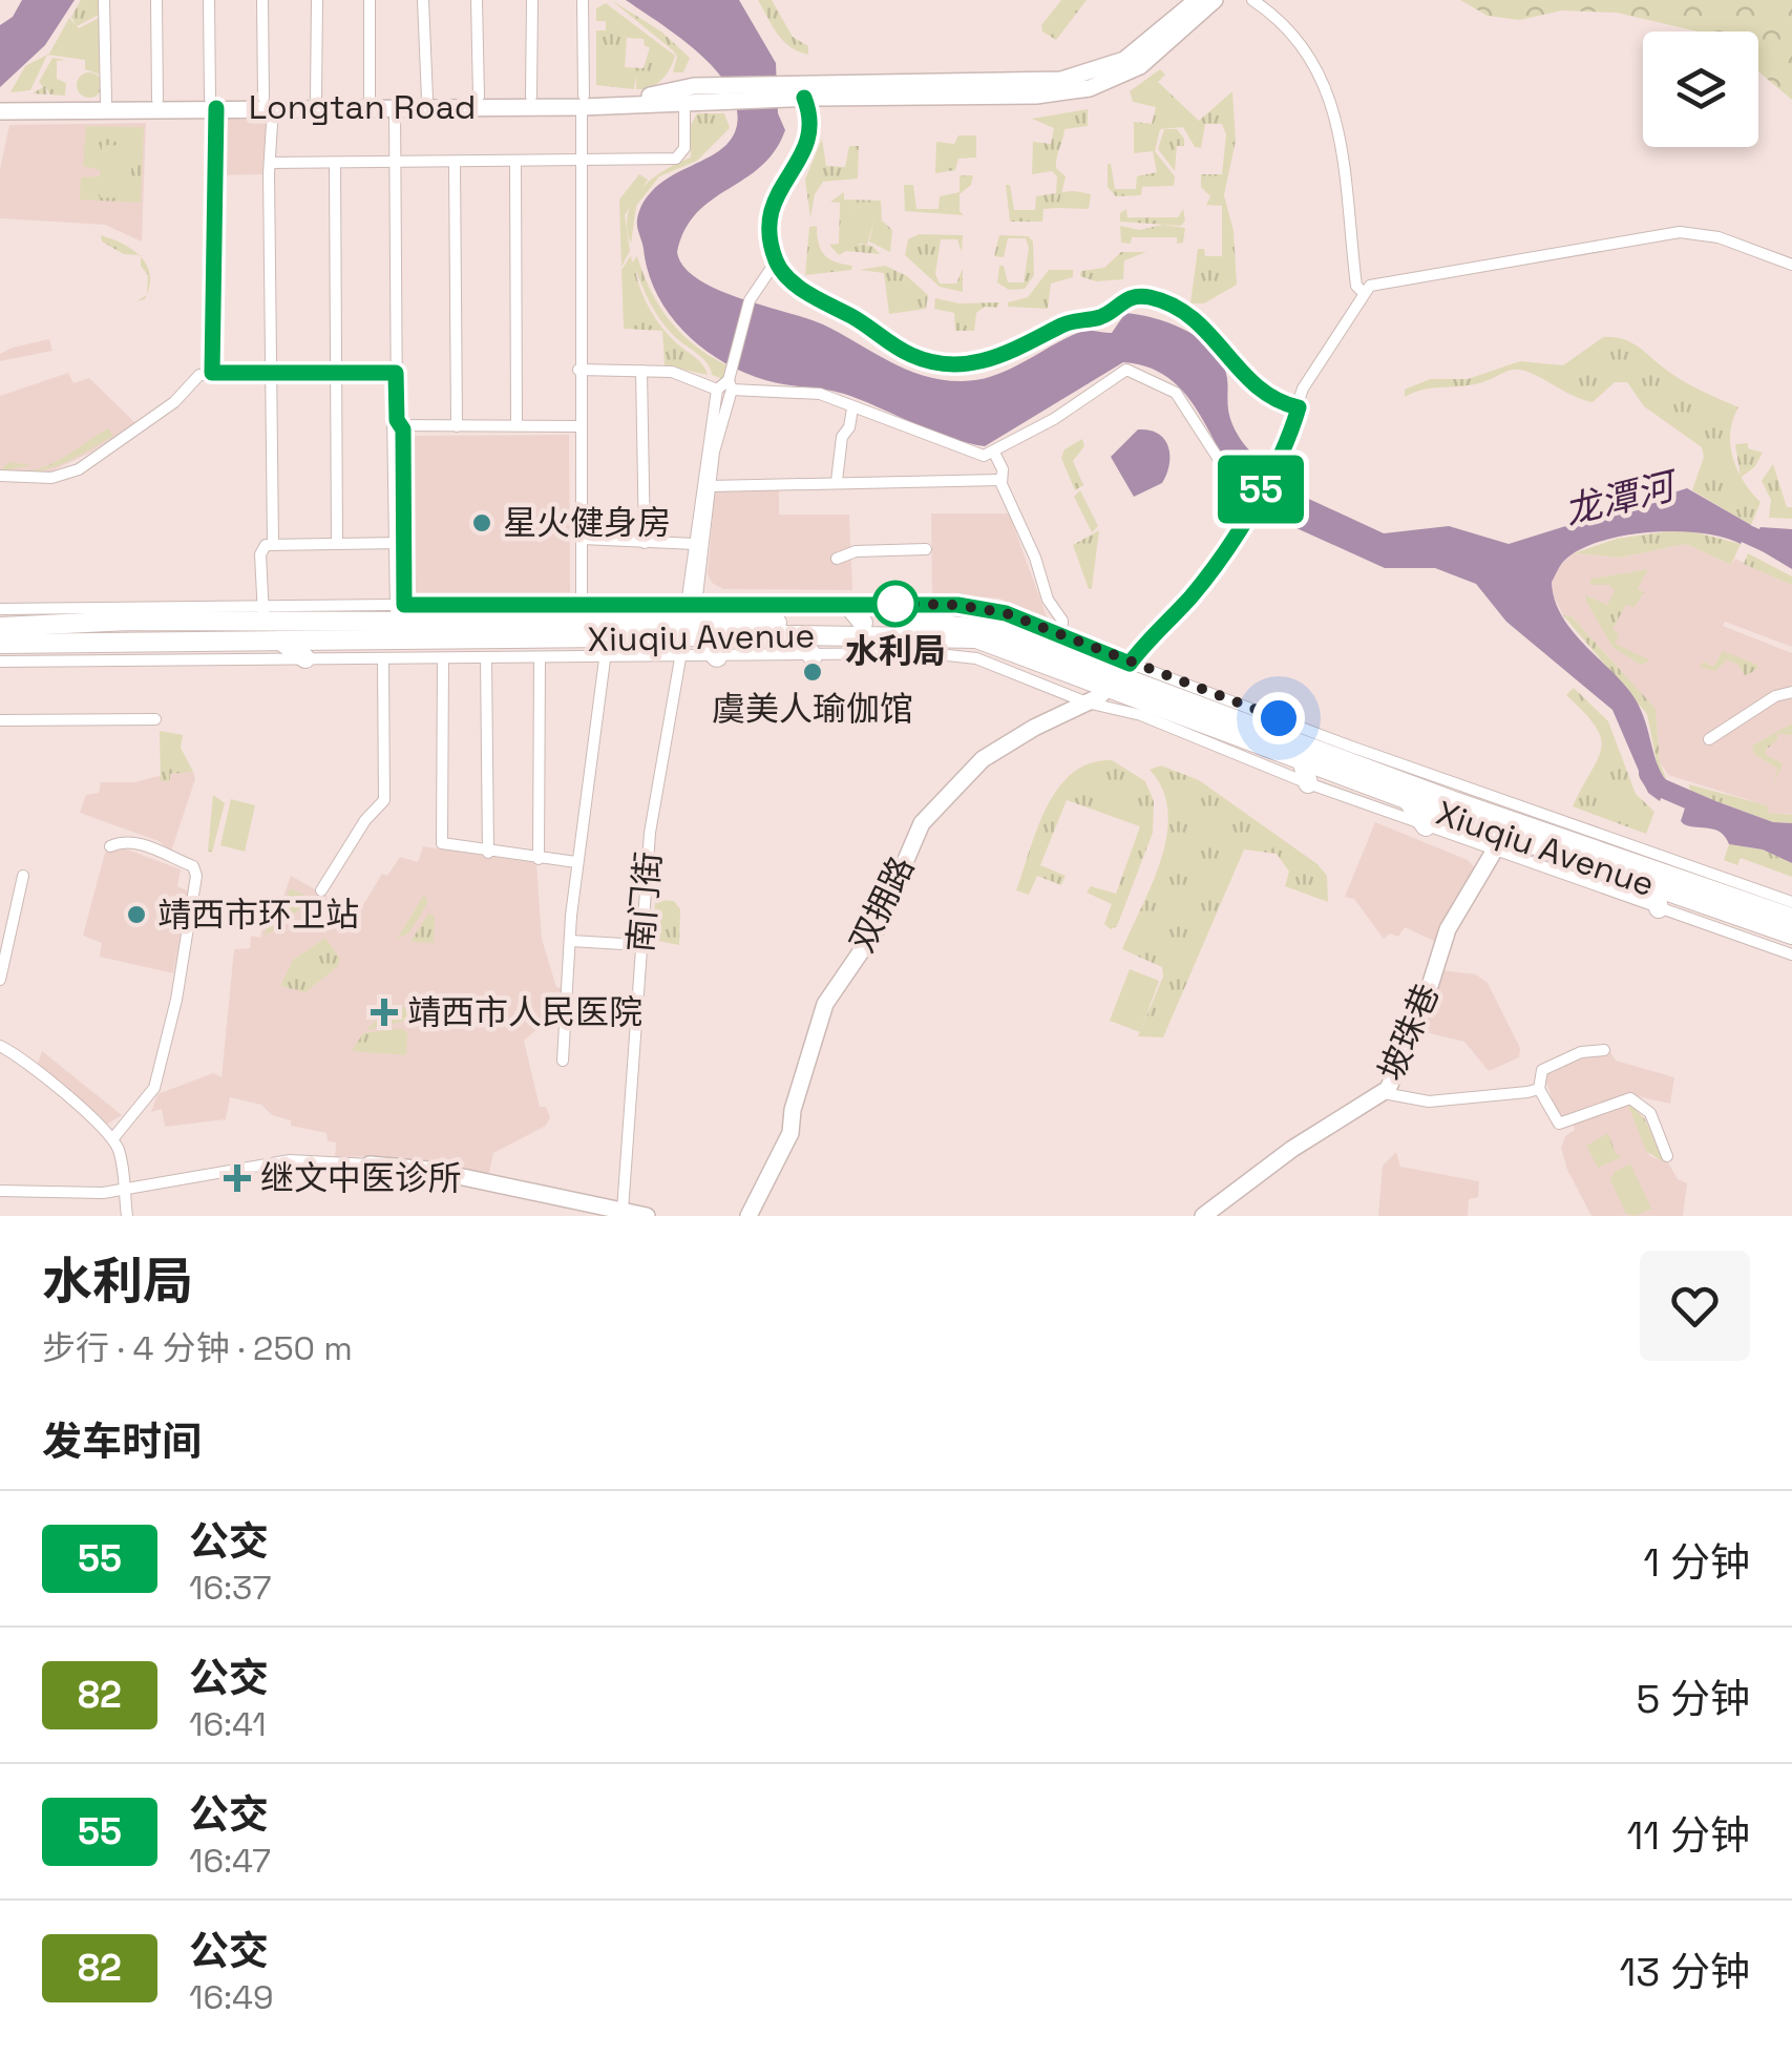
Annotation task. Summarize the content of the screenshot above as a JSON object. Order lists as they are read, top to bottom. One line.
{"streets":{"main road":["Longtan Road","Xiuqiu Avenue","双拥路","坡珠巷"],"street":["南门街"]},"crossings":[["Xiuqiu Avenue","双拥路"],["Xiuqiu Avenue","坡珠巷"]],"water":["龙潭河"],"places":{"other":["星火健身房","水利局","虞美人瑜伽馆","靖西市环卫站"],"health":["靖西市人民医院","继文中医诊所"]},"lines":["bus line 55"],"page":{"on_map":"55","heading":[["水利局","步行 · 4 分钟 · 250 m"],"发车时间"],"list":[{"mark":"55","name":"公交","note":"16:37","value":"1 分钟"},{"mark":"82","name":"公交","note":"16:41","value":"5 分钟"},{"mark":"55","name":"公交","note":"16:47","value":"11 分钟"},{"mark":"82","name":"公交","note":"16:49","value":"13 分钟"}]}}
